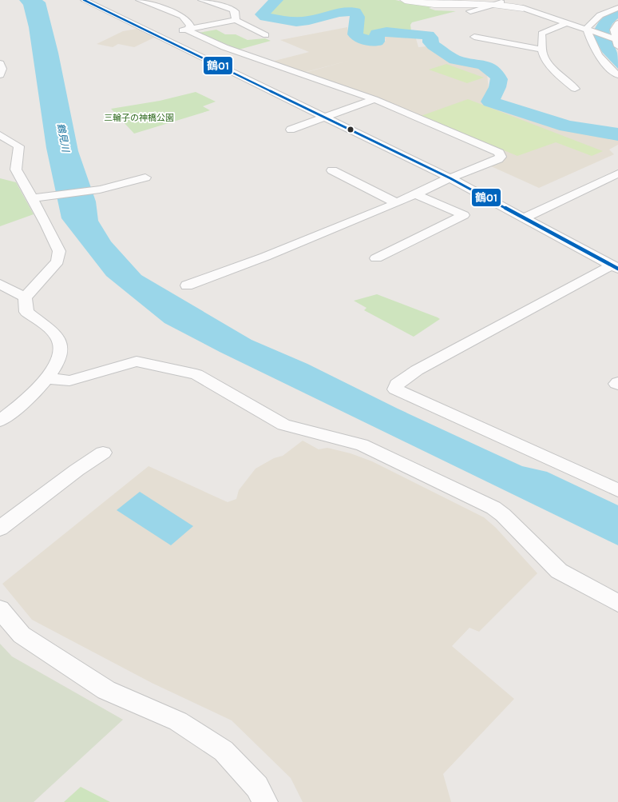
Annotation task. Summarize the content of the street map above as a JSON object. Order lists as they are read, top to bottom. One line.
{"water":["鶴見川"],"parks":["三輪子の神橋公園"],"lines":["transit line 鶴01"]}
